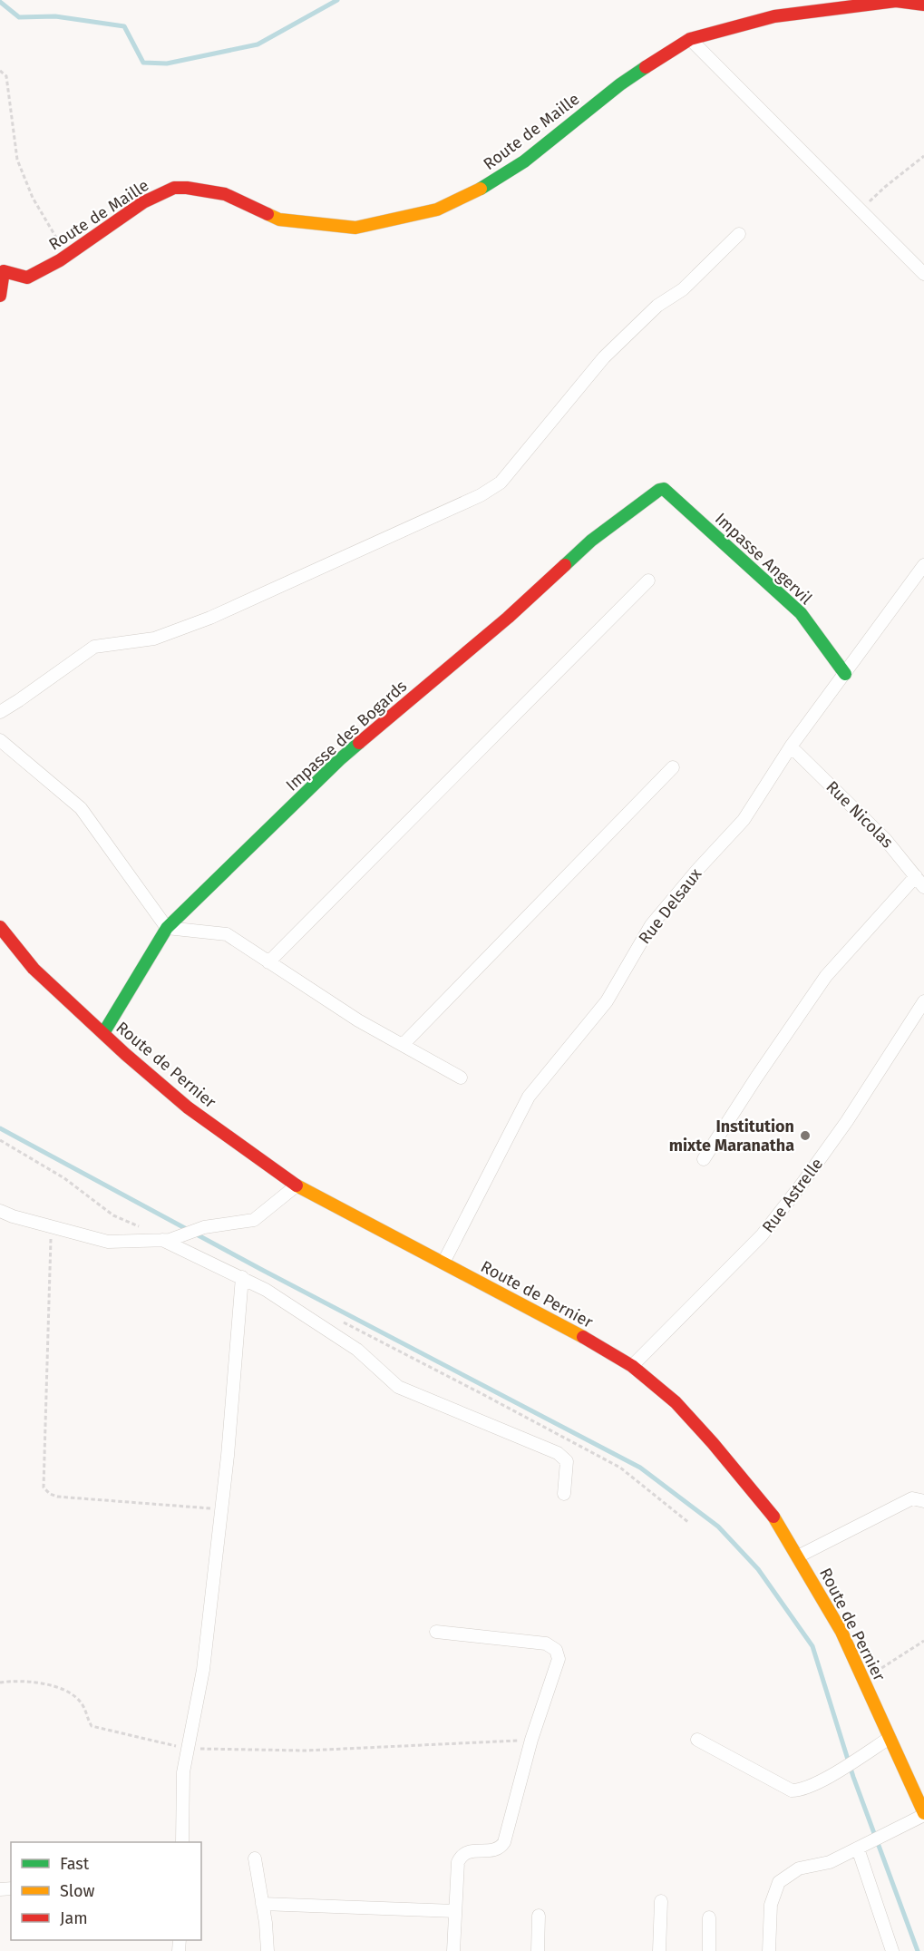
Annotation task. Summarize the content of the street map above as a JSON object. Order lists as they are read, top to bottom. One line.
{"streets":{"street":["Route de Maille","Impasse Angervil","Impasse des Bogards","Rue Nicolas","Rue Delsaux","Route de Pernier","Rue Astrelle"]},"crossings":[["Impasse Angervil","Impasse des Bogards"],["Impasse Angervil","Rue Delsaux"],["Impasse des Bogards","Route de Pernier"],["Rue Nicolas","Rue Delsaux"],["Rue Delsaux","Route de Pernier"],["Route de Pernier","Rue Astrelle"]],"places":["Institution mixte Maranatha"],"legend":["Fast","Slow","Jam"]}
